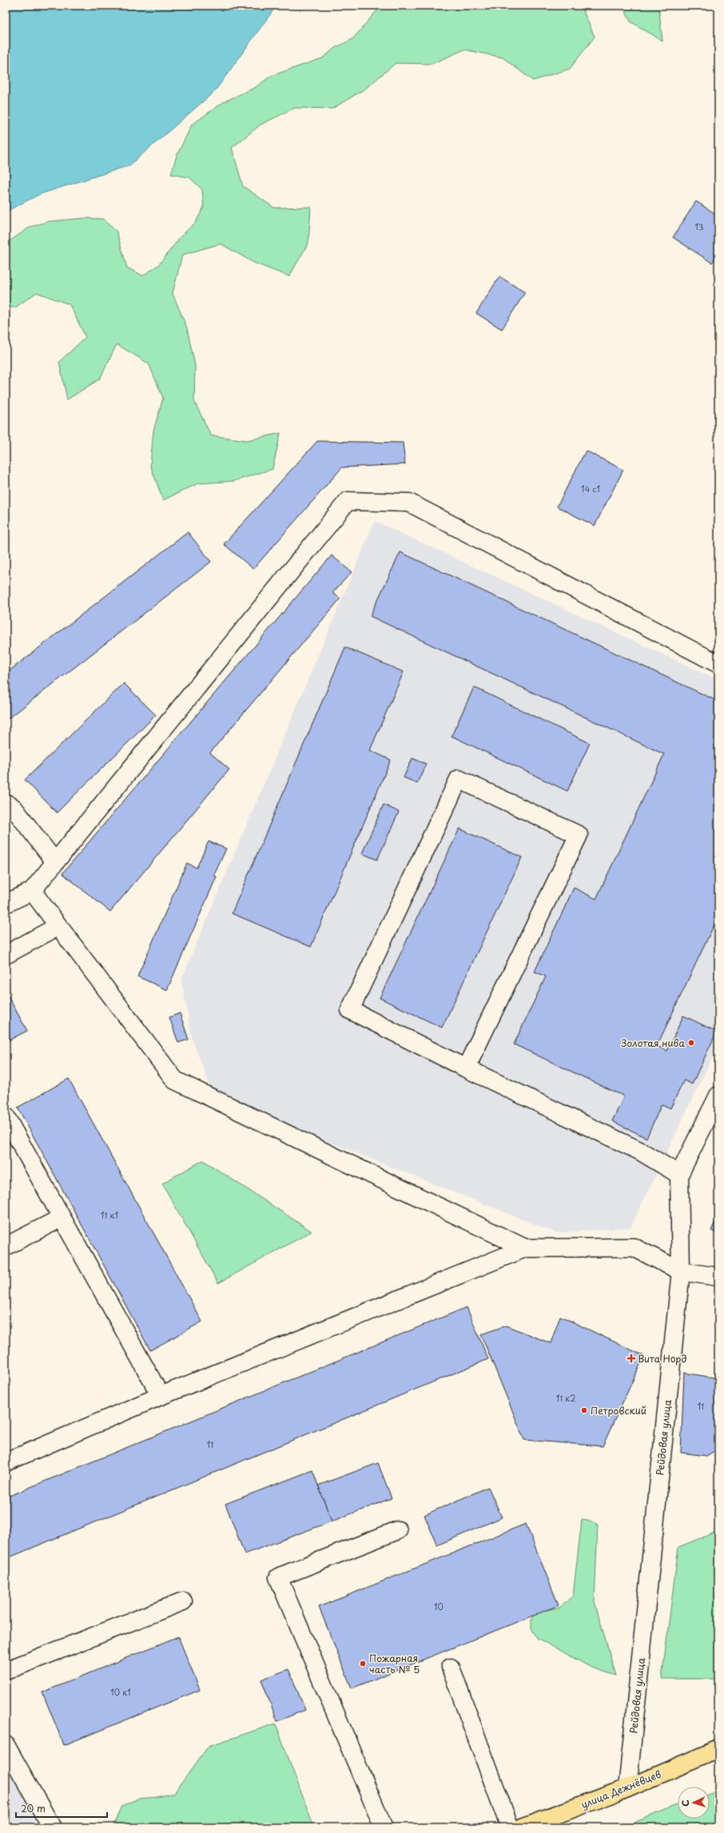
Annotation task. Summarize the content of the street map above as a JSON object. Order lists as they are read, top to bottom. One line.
{"streets":{"main road":["улица Дежнёвцев"],"street":["Рейдовая улица"]},"crossings":[["Рейдовая улица","улица Дежнёвцев"]],"places":{"other":["Золотая нива","Петровский","Пожарная часть № 5"],"health":["Вита Норд"]},"house_numbers":["13","14 с1","11 к1","11 к2","11","11","10","10 к1"],"scale_bar":"20 m","north":"left"}
